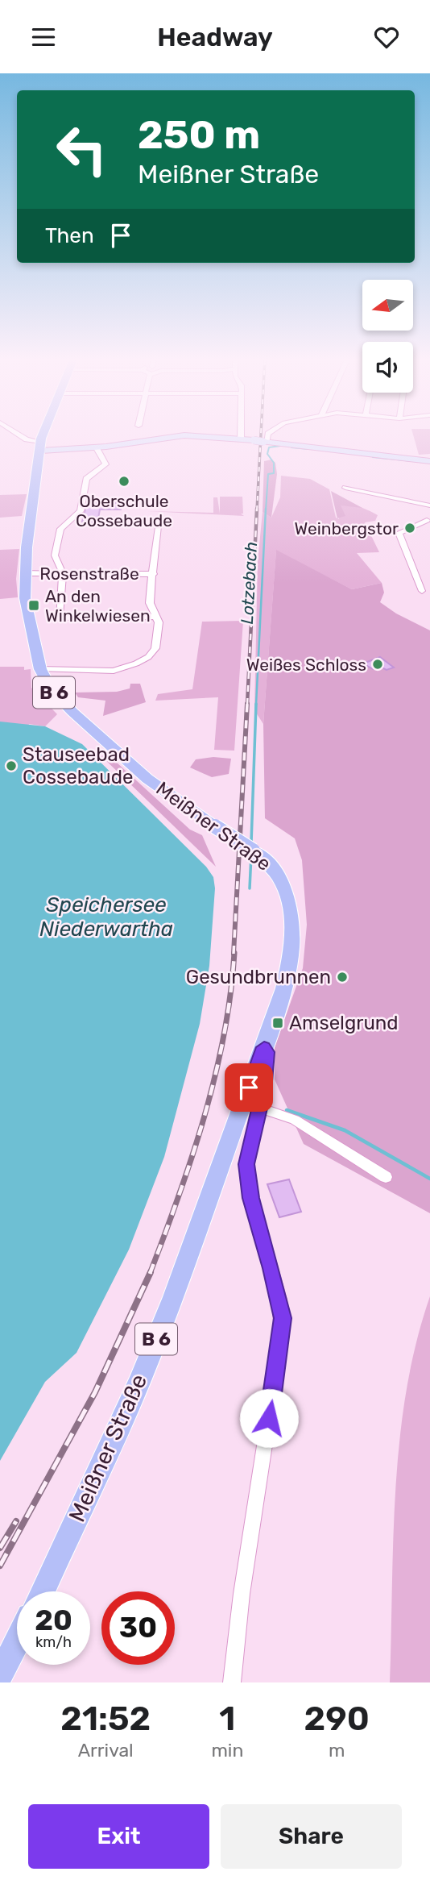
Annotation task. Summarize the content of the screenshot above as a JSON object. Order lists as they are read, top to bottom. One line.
{"streets":{"main road":["B 6","Meißner Straße"],"street":["Rosenstraße"]},"crossings":[["Rosenstraße","Meißner Straße"],["B 6","Meißner Straße"]],"water":["Lotzebach","Speichersee Niederwartha"],"places":{"other":["Oberschule Cossebaude","Weinbergstor","Weißes Schloss","Stauseebad Cossebaude","Gesundbrunnen"],"transit":["An den Winkelwiesen","Amselgrund"]},"north":"left","page":{"header":"Headway","turn":["250 m","Meißner Straße"],"then":"Then","speed":"20 km/h","limit":"30","eta":["21:52","Arrival","1","min","290","m"],"buttons":["Exit","Share"]}}
